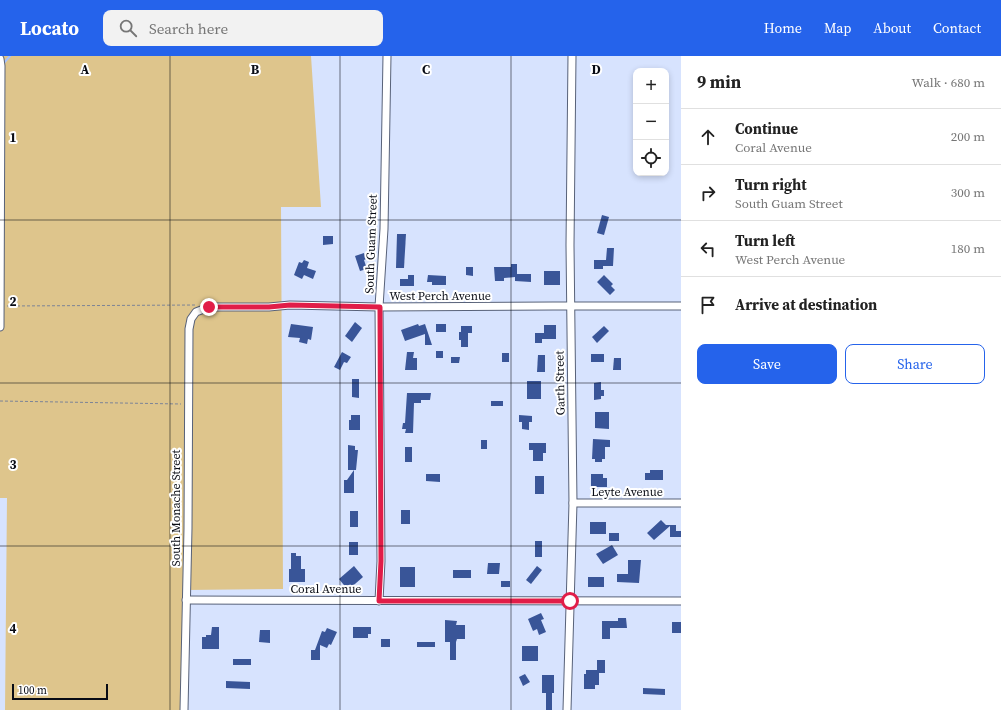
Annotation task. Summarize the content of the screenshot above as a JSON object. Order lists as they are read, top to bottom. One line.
{"streets":{"street":["South Guam Street","West Perch Avenue","Garth Street","Leyte Avenue","South Monache Street","Coral Avenue"]},"crossings":[["South Guam Street","West Perch Avenue"],["South Guam Street","Coral Avenue"],["West Perch Avenue","Garth Street"],["West Perch Avenue","South Monache Street"],["Garth Street","Leyte Avenue"],["Garth Street","Coral Avenue"],["South Monache Street","Coral Avenue"]],"scale_bar":"100 m","page":{"header":"Locato","search":"Search here","nav":["Home","Map","About","Contact"],"heading":["9 min","Walk · 680 m"],"map_buttons":["+","−"],"list":[["Continue","Coral Avenue","200 m"],["Turn right","South Guam Street","300 m"],["Turn left","West Perch Avenue","180 m"],"Arrive at destination"],"buttons":["Save","Share"],"scale":"100 m"},"grid":{"columns":["A","B","C","D"],"rows":["1","2","3","4"]}}
